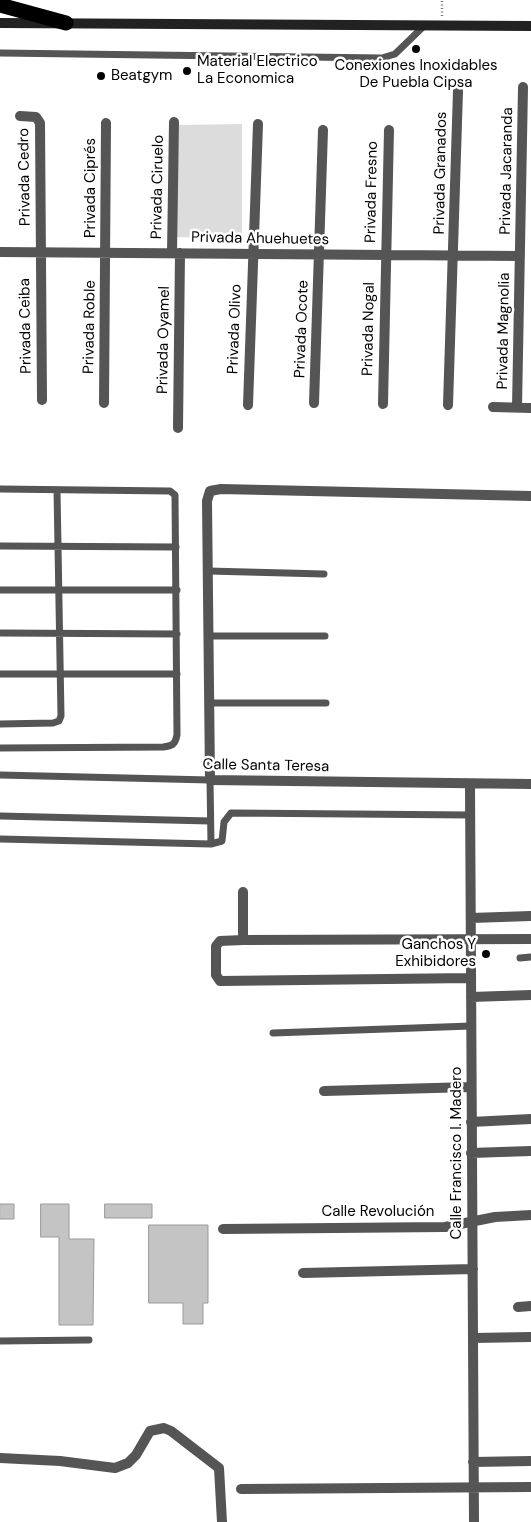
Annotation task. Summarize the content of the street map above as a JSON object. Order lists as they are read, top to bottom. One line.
{"streets":{"street":["Privada Jacaranda","Privada Granados","Privada Cedro","Privada Ciruelo","Privada Ciprés","Privada Fresno","Privada Ahuehuetes","Privada Ceiba","Privada Roble","Privada Olivo","Privada Ocote","Privada Nogal","Privada Magnolia","Privada Oyamel","Calle Santa Teresa","Calle Francisco I. Madero","Calle Revolución"]},"crossings":[["Privada Jacaranda","Privada Ahuehuetes"],["Privada Jacaranda","Privada Magnolia"],["Privada Granados","Privada Ahuehuetes"],["Privada Cedro","Privada Ahuehuetes"],["Privada Cedro","Privada Ceiba"],["Privada Ciruelo","Privada Ahuehuetes"],["Privada Ciruelo","Privada Oyamel"],["Privada Ciprés","Privada Ahuehuetes"],["Privada Ciprés","Privada Roble"],["Privada Fresno","Privada Ahuehuetes"],["Privada Fresno","Privada Nogal"],["Privada Ahuehuetes","Privada Ceiba"],["Privada Ahuehuetes","Privada Roble"],["Privada Ahuehuetes","Privada Olivo"],["Privada Ahuehuetes","Privada Ocote"],["Privada Ahuehuetes","Privada Nogal"],["Privada Ahuehuetes","Privada Magnolia"],["Privada Ahuehuetes","Privada Oyamel"],["Calle Santa Teresa","Calle Francisco I. Madero"],["Calle Francisco I. Madero","Calle Revolución"]],"places":["Conexiones Inoxidables De Puebla Cipsa","Material Electrico La Economica","Beatgym","Ganchos Y Exhibidores"]}
